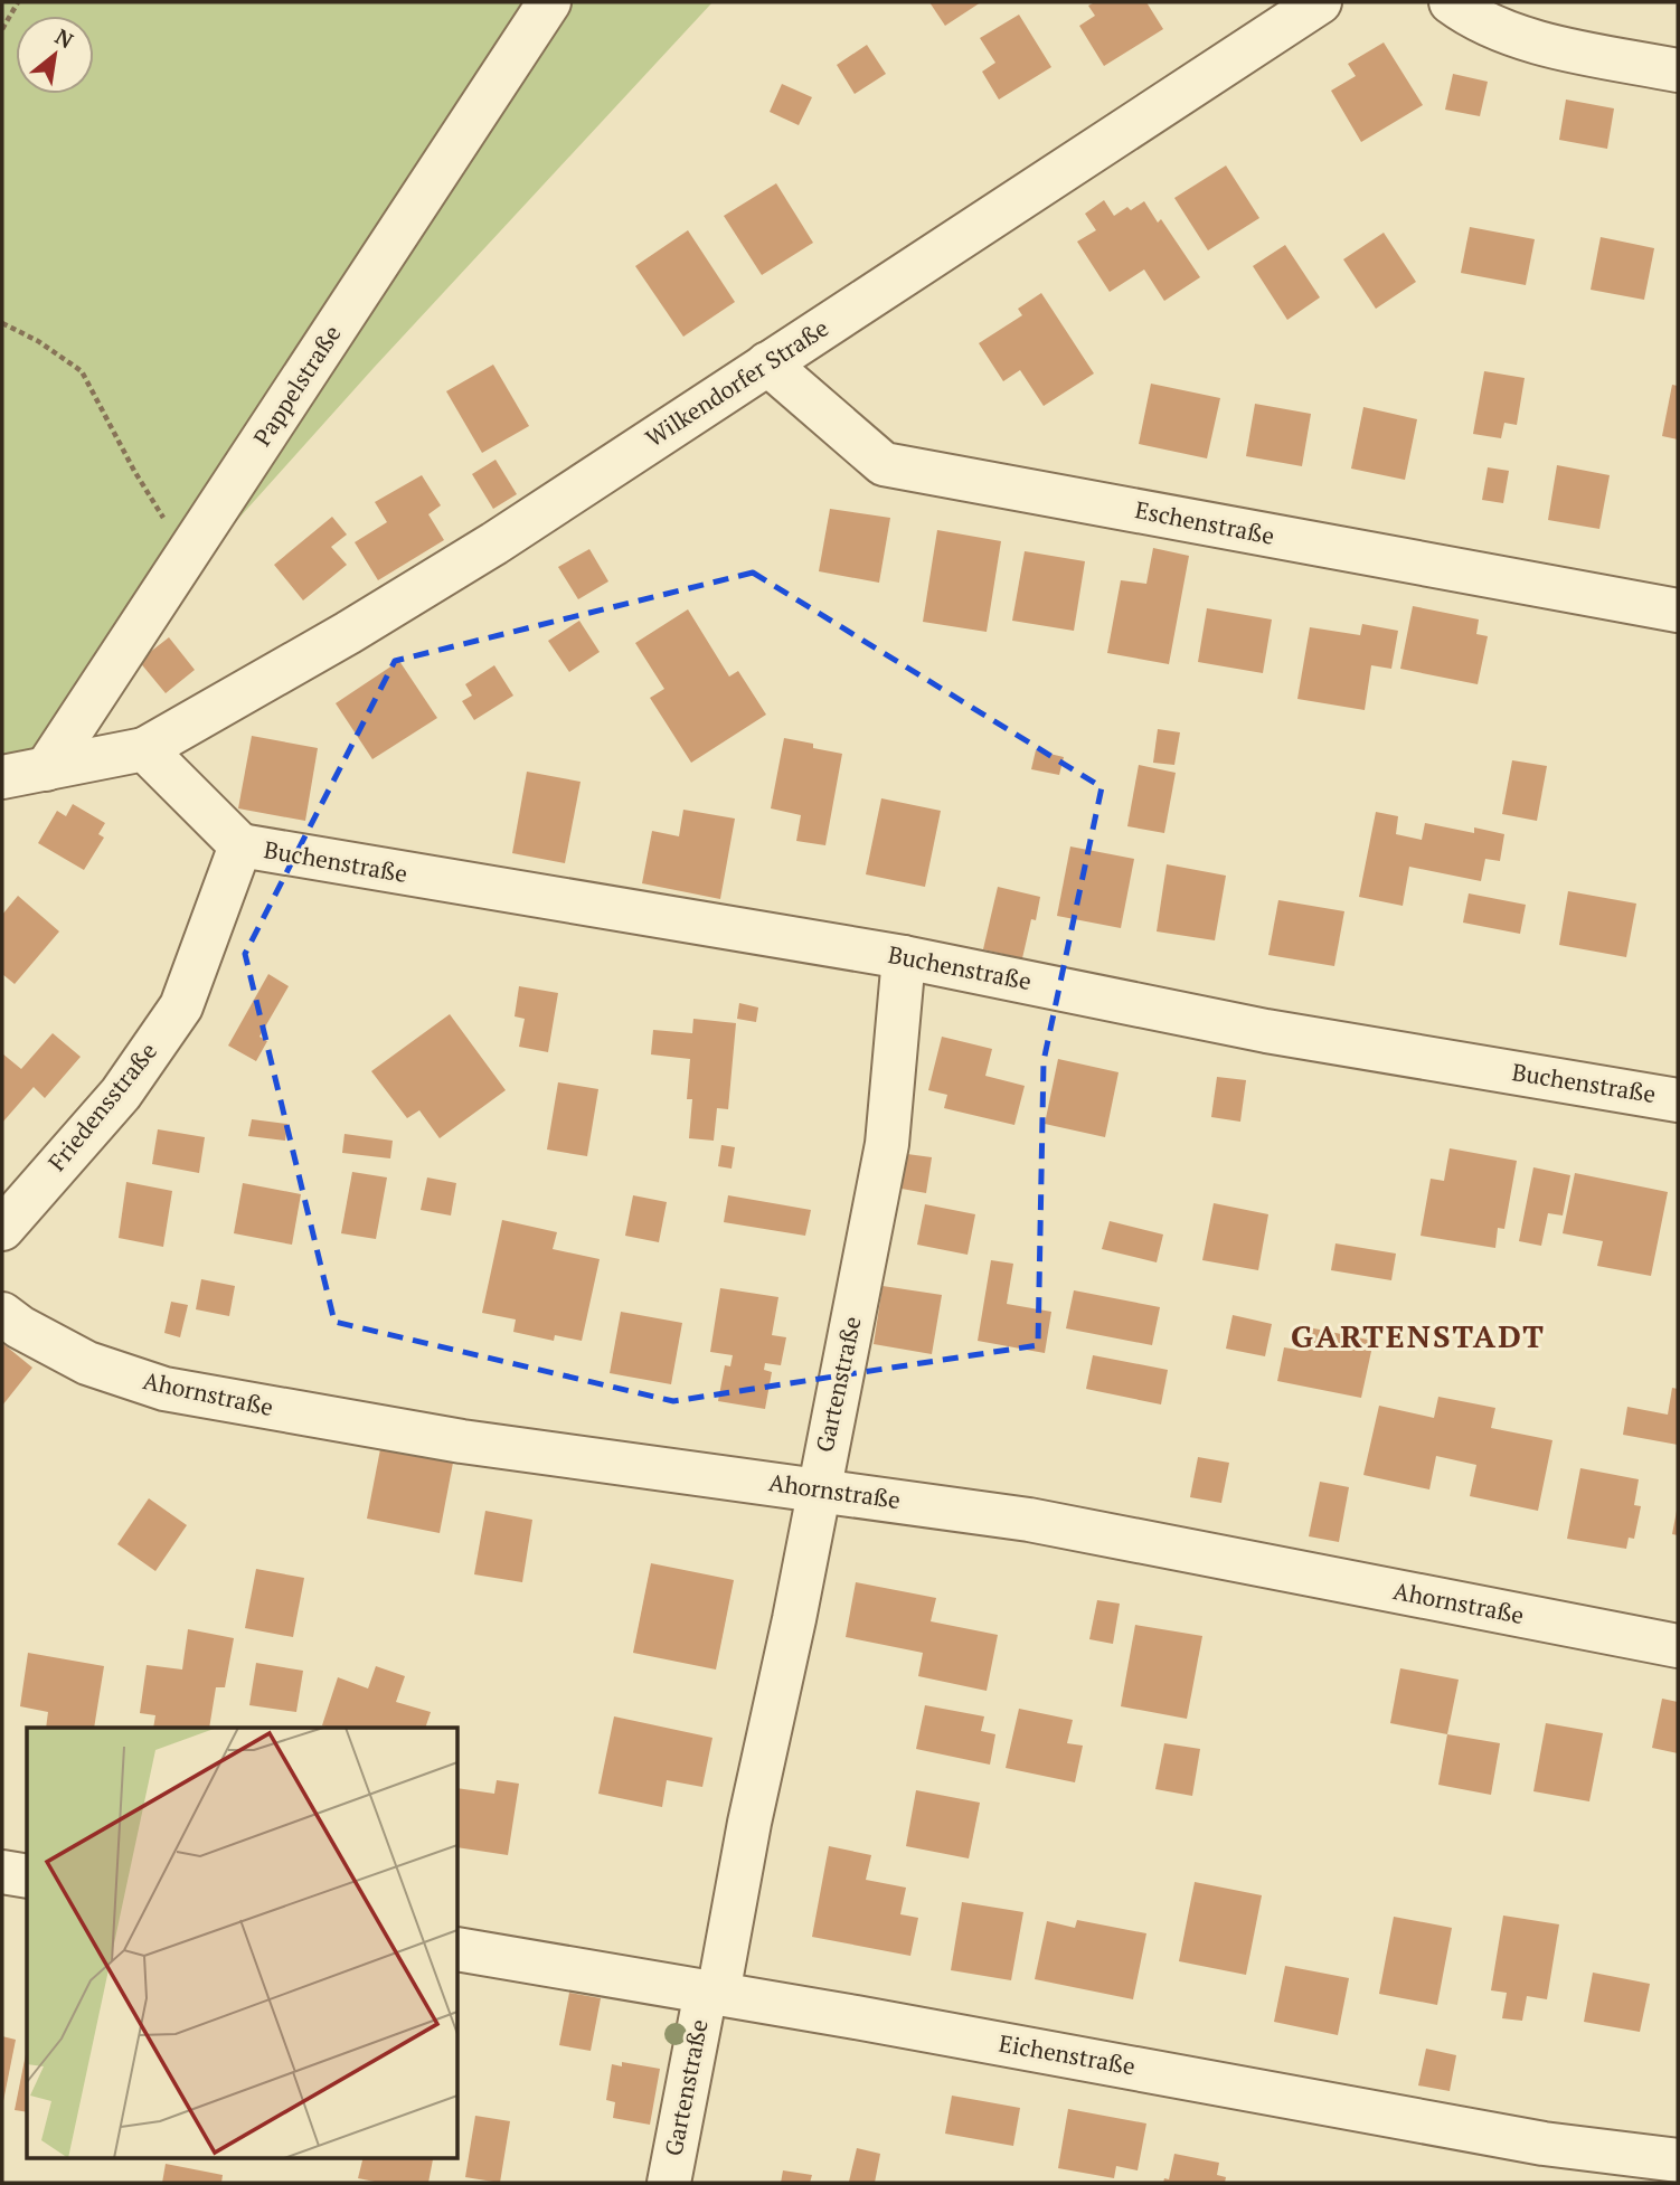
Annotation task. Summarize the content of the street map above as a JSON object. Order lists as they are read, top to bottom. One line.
{"streets":{"street":["Wilkendorfer Straße","Pappelstraße","Eschenstraße","Buchenstraße","Friedensstraße","Gartenstraße","Ahornstraße","Eichenstraße"]},"crossings":[["Wilkendorfer Straße","Pappelstraße"],["Wilkendorfer Straße","Eschenstraße"],["Buchenstraße","Friedensstraße"],["Buchenstraße","Gartenstraße"],["Gartenstraße","Ahornstraße"],["Gartenstraße","Eichenstraße"]],"districts":["GARTENSTADT"],"north":"top right"}
